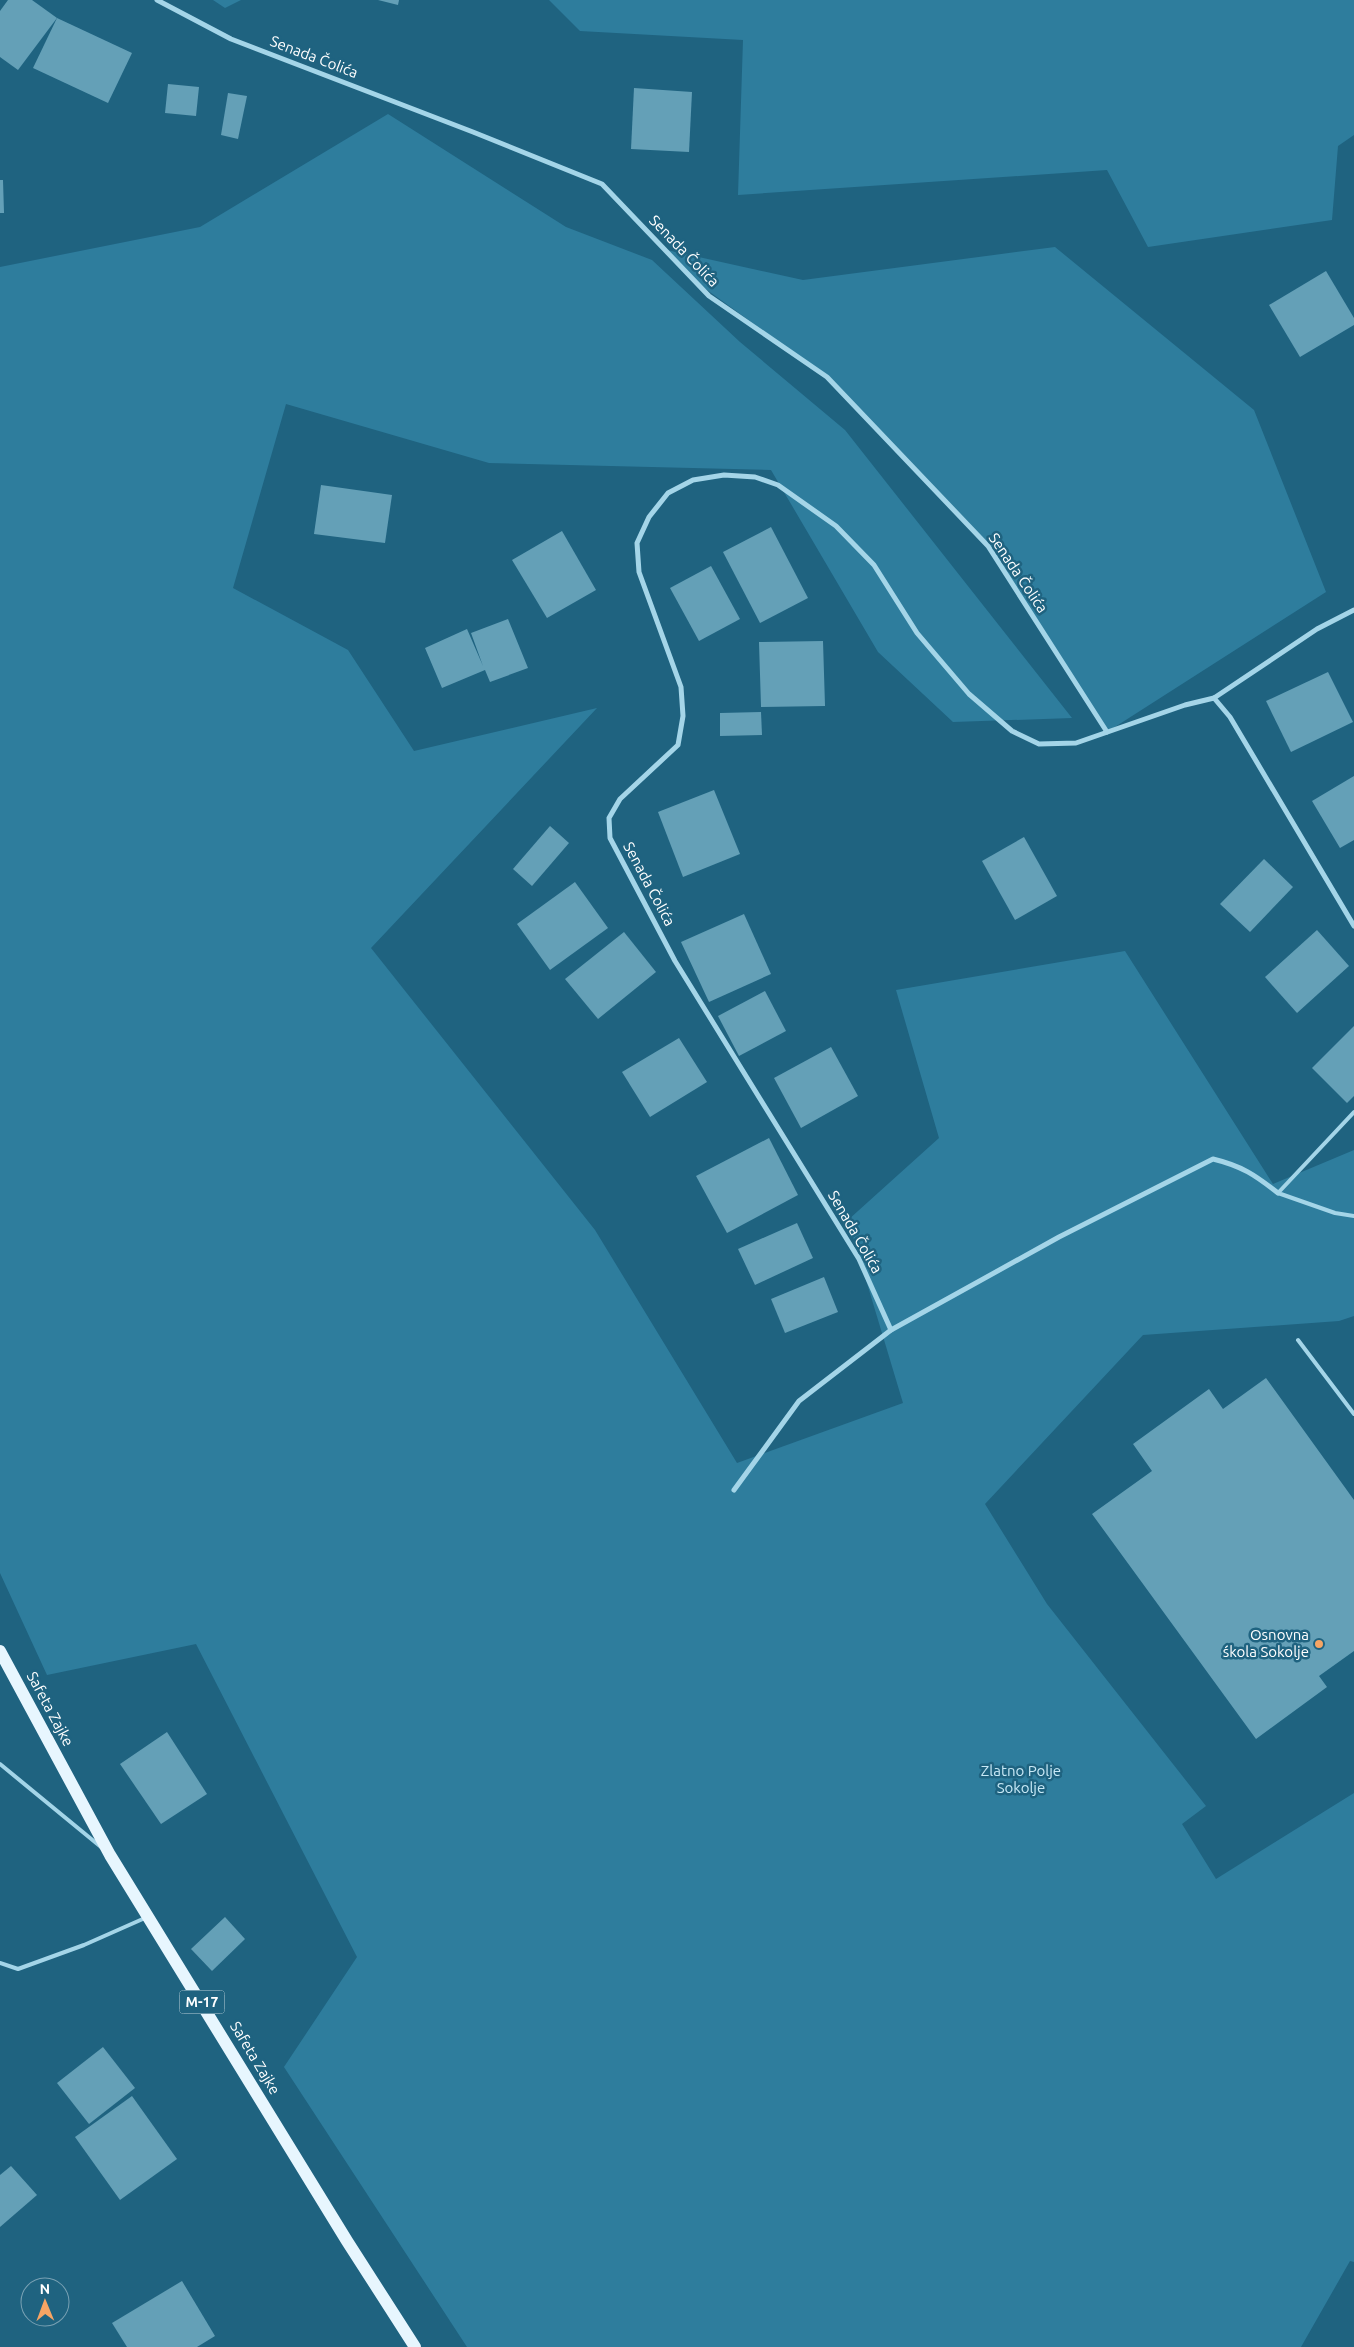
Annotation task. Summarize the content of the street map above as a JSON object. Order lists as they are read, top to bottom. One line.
{"streets":{"main road":["Safeta Zajke","M-17"],"street":["Senada Čolića"]},"parks":["Zlatno Polje Sokolje"],"places":["Osnovna śkola Sokolje"],"north":"top"}
